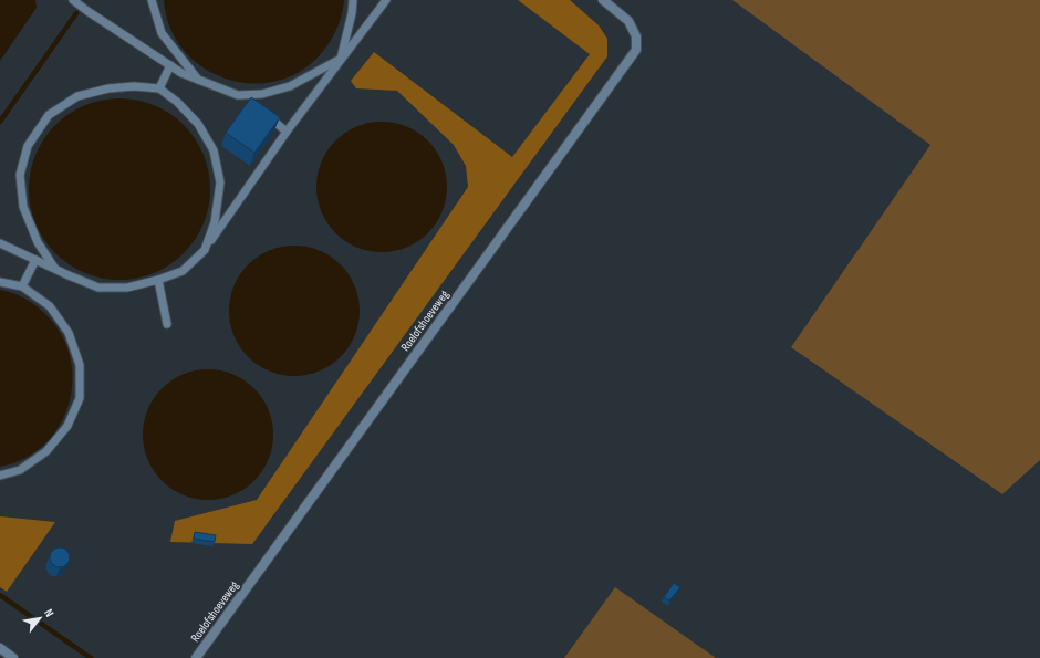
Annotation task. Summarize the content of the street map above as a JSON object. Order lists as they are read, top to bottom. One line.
{"streets":{"street":["Roelofshoeveweg"]},"north":"top right"}
